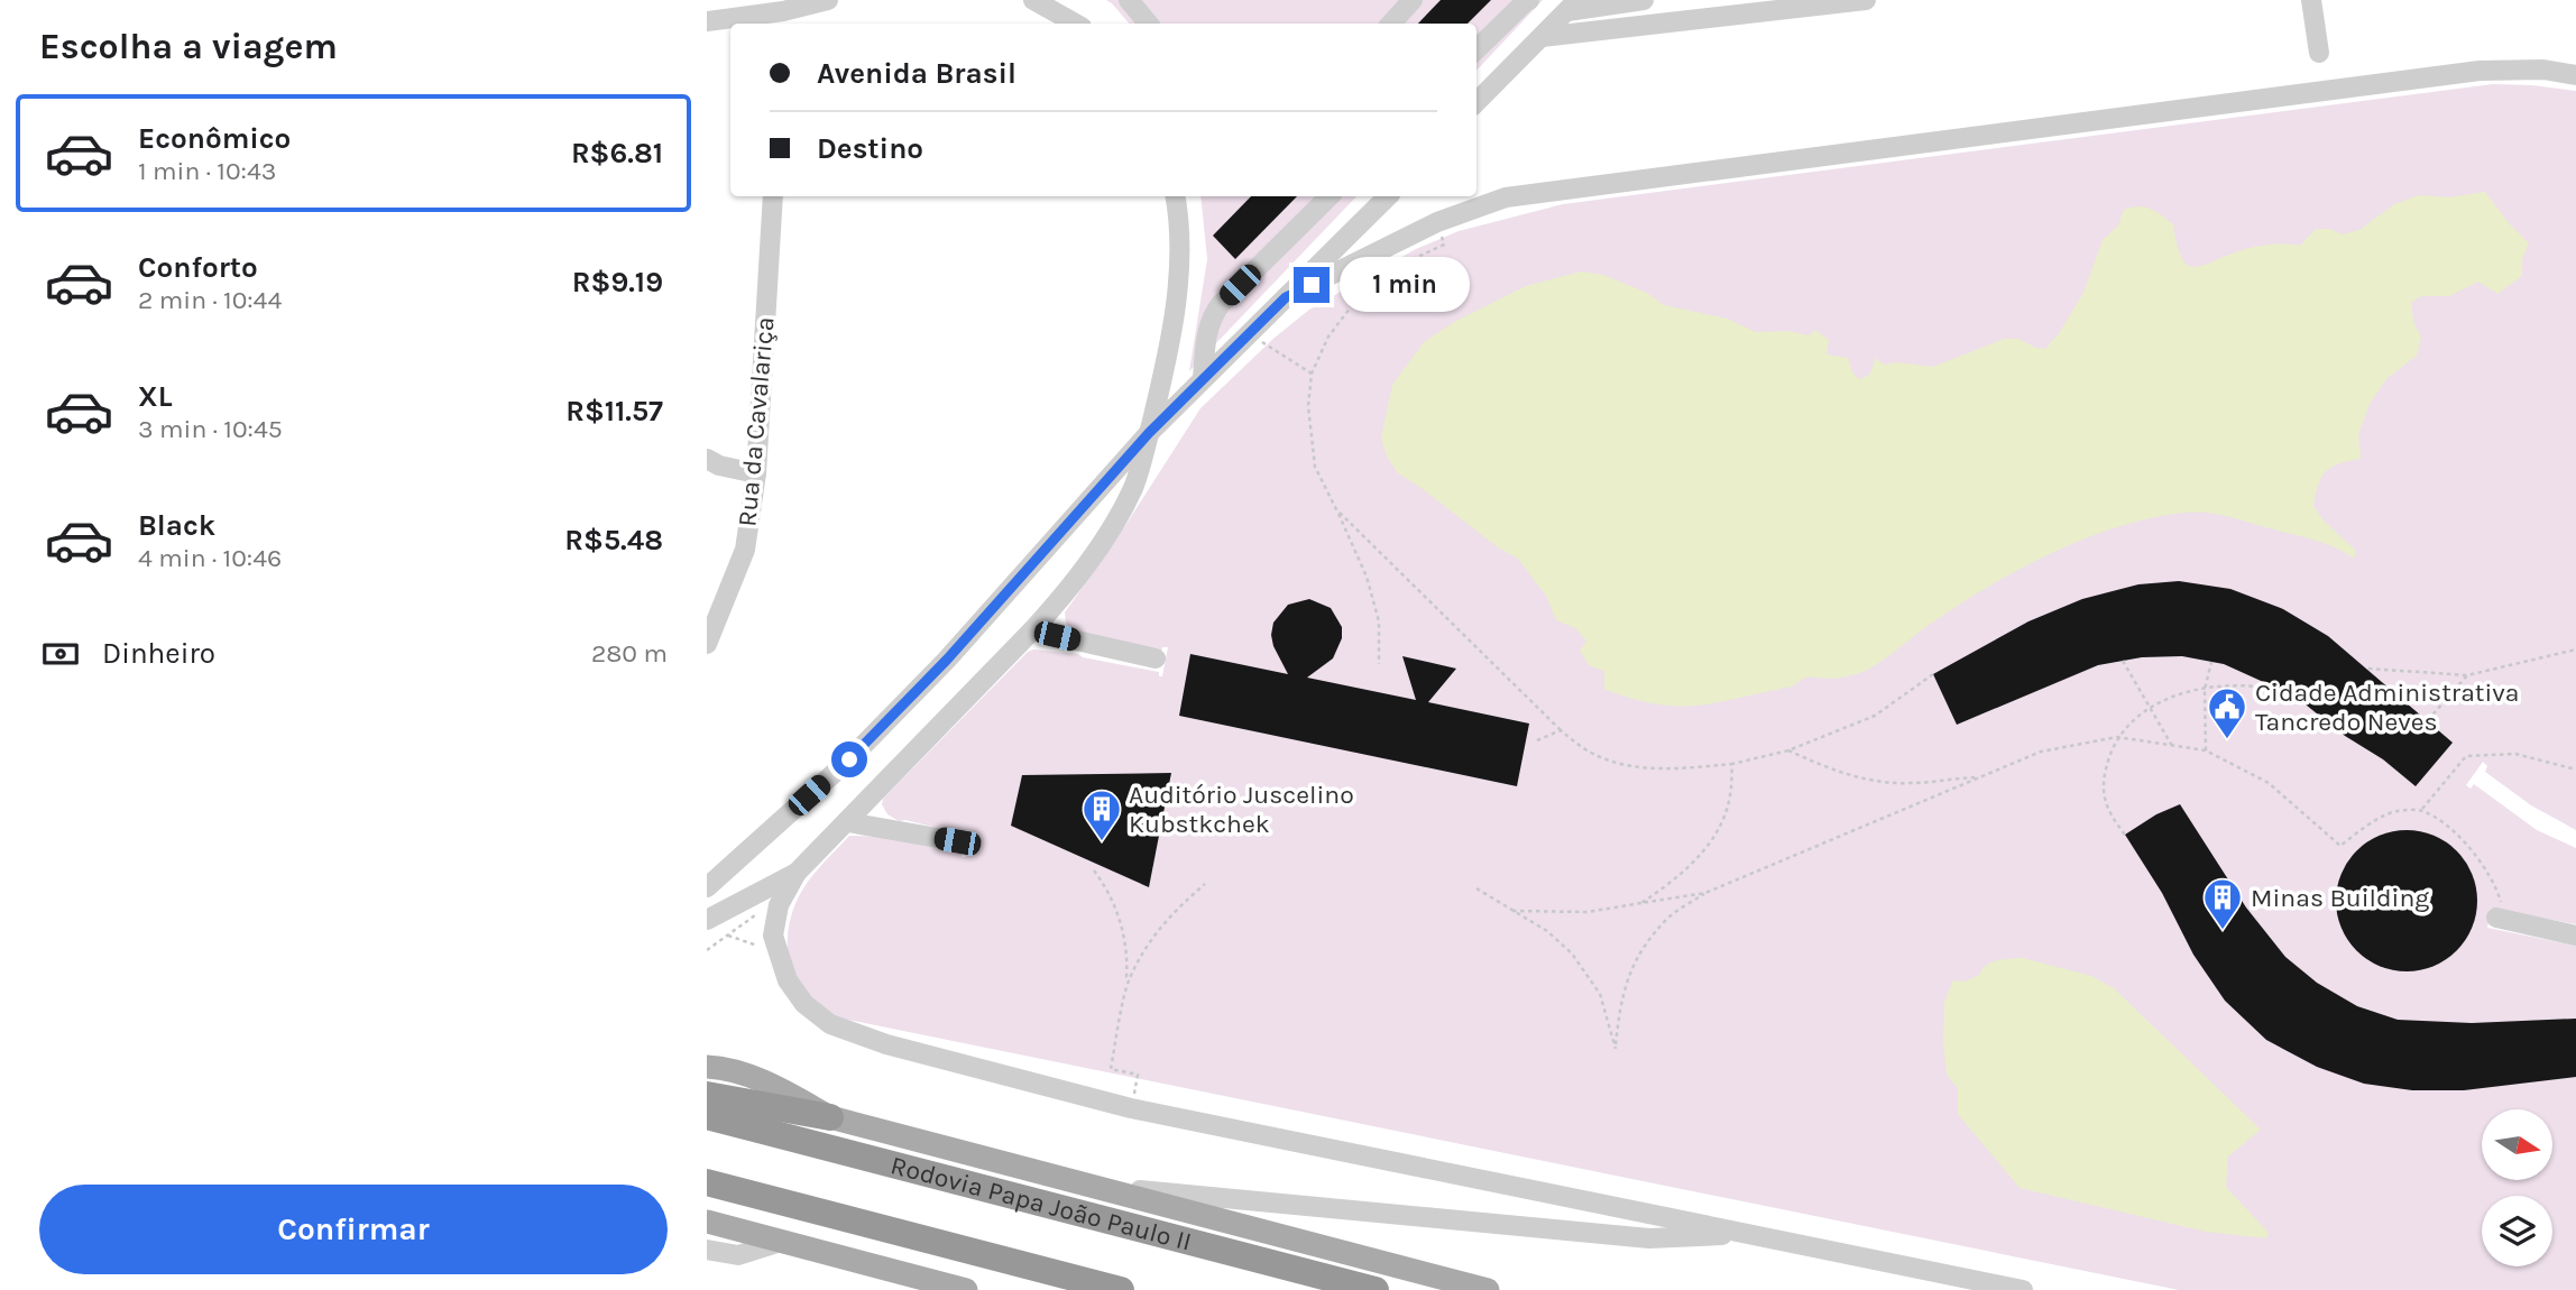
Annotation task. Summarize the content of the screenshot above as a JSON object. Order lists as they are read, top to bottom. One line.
{"streets":{"highway":["Rodovia Papa João Paulo II"],"street":["Rua da Cavalariça"]},"places":{"public building":["Cidade Administrativa Tancredo Neves"],"building":["Auditório Juscelino Kubstkchek","Minas Building"]},"north":"right","page":{"heading":"Escolha a viagem","banner":["Avenida Brasil","Destino"],"list":[{"name":"Econômico","note":"1 min · 10:43","value":"R$6.81"},{"name":"Conforto","note":"2 min · 10:44","value":"R$9.19"},{"name":"XL","note":"3 min · 10:45","value":"R$11.57"},{"name":"Black","note":"4 min · 10:46","value":"R$5.48"}],"bubble":"1 min","pay":["Dinheiro","280 m"],"buttons":"Confirmar"}}
